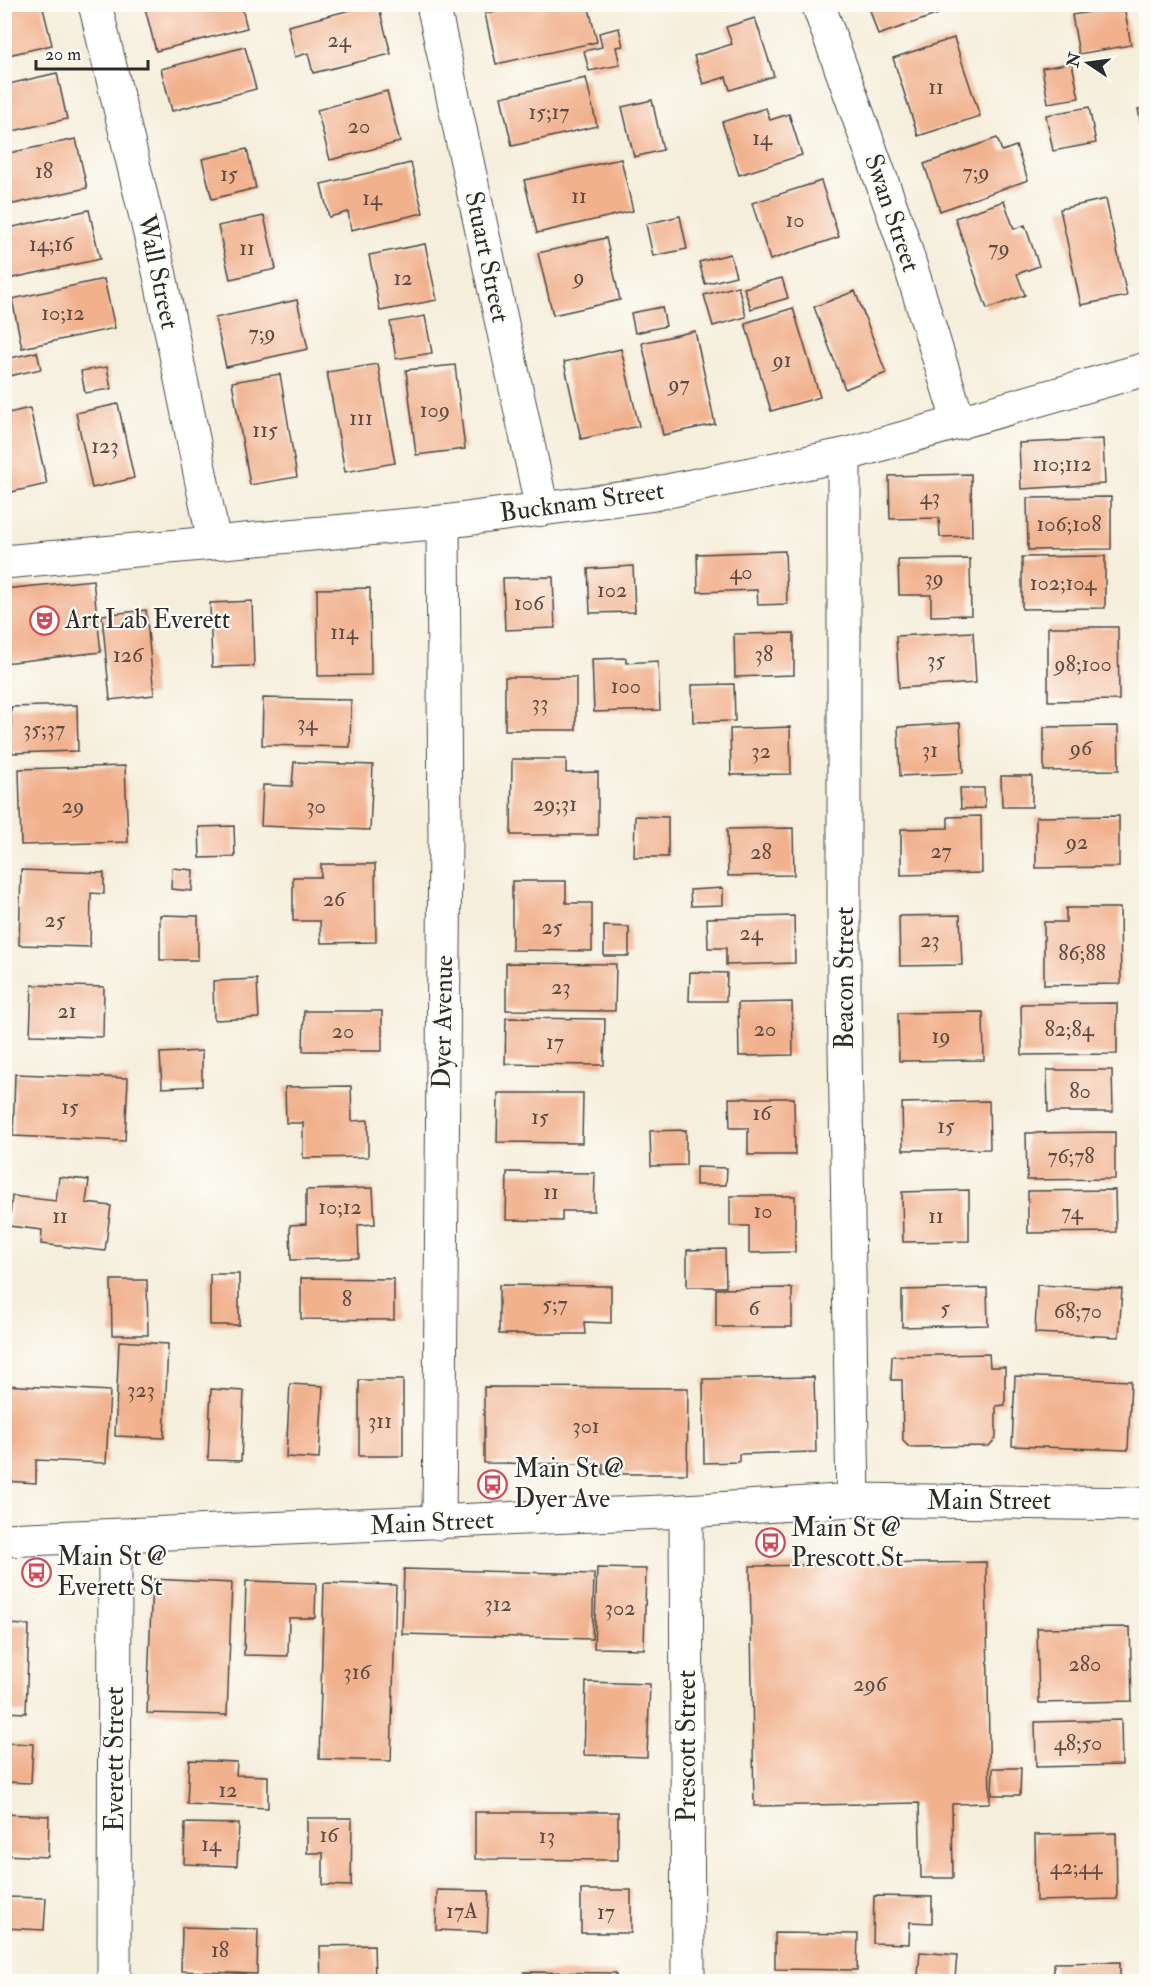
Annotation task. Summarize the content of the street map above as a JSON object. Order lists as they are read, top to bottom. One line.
{"streets":{"street":["Swan Street","Stuart Street","Wall Street","Bucknam Street","Beacon Street","Dyer Avenue","Main Street","Prescott Street","Everett Street"]},"crossings":[["Swan Street","Bucknam Street"],["Stuart Street","Bucknam Street"],["Wall Street","Bucknam Street"],["Bucknam Street","Beacon Street"],["Bucknam Street","Dyer Avenue"],["Beacon Street","Main Street"],["Dyer Avenue","Main Street"],["Main Street","Prescott Street"],["Main Street","Everett Street"]],"places":{"theatre":["Art Lab Everett"],"bus stop":["Main St @ Dyer Ave","Main St @ Prescott St","Main St @ Everett St"]},"house_numbers":["24","11","15;17","20","14","18","7;9","15","11","14","10","14;16","11","79","9","12","10;12","7;9","91","97","109","111","115","123","110;112","43","106;108","40","39","102;104","102","106","114","38","126","35","98;100","100","33","34","35;37","96","31","32","29;31","29","30","92","27","28","26","25","25","24","23","86;88","23","21","20","82;84","20","19","17","80","15","16","15","15","76;78","11","10;12","10","74","11","11","8","5;7","6","5","68;70","323","311","301","312","302","280","316","296","48;50","12","16","13","14","42;44","17A","17","18"],"scale_bar":"20 m","north":"left"}
